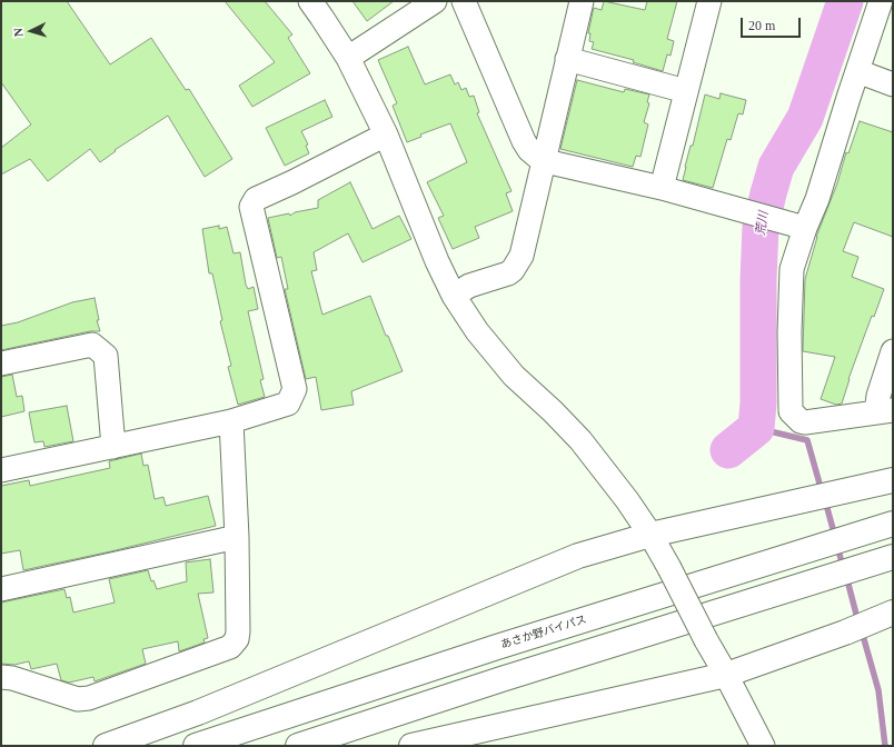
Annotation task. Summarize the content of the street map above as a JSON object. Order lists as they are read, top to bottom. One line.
{"streets":{"highway":["あさか野バイパス"]},"water":["荒川"],"scale_bar":"20 m","north":"left"}
